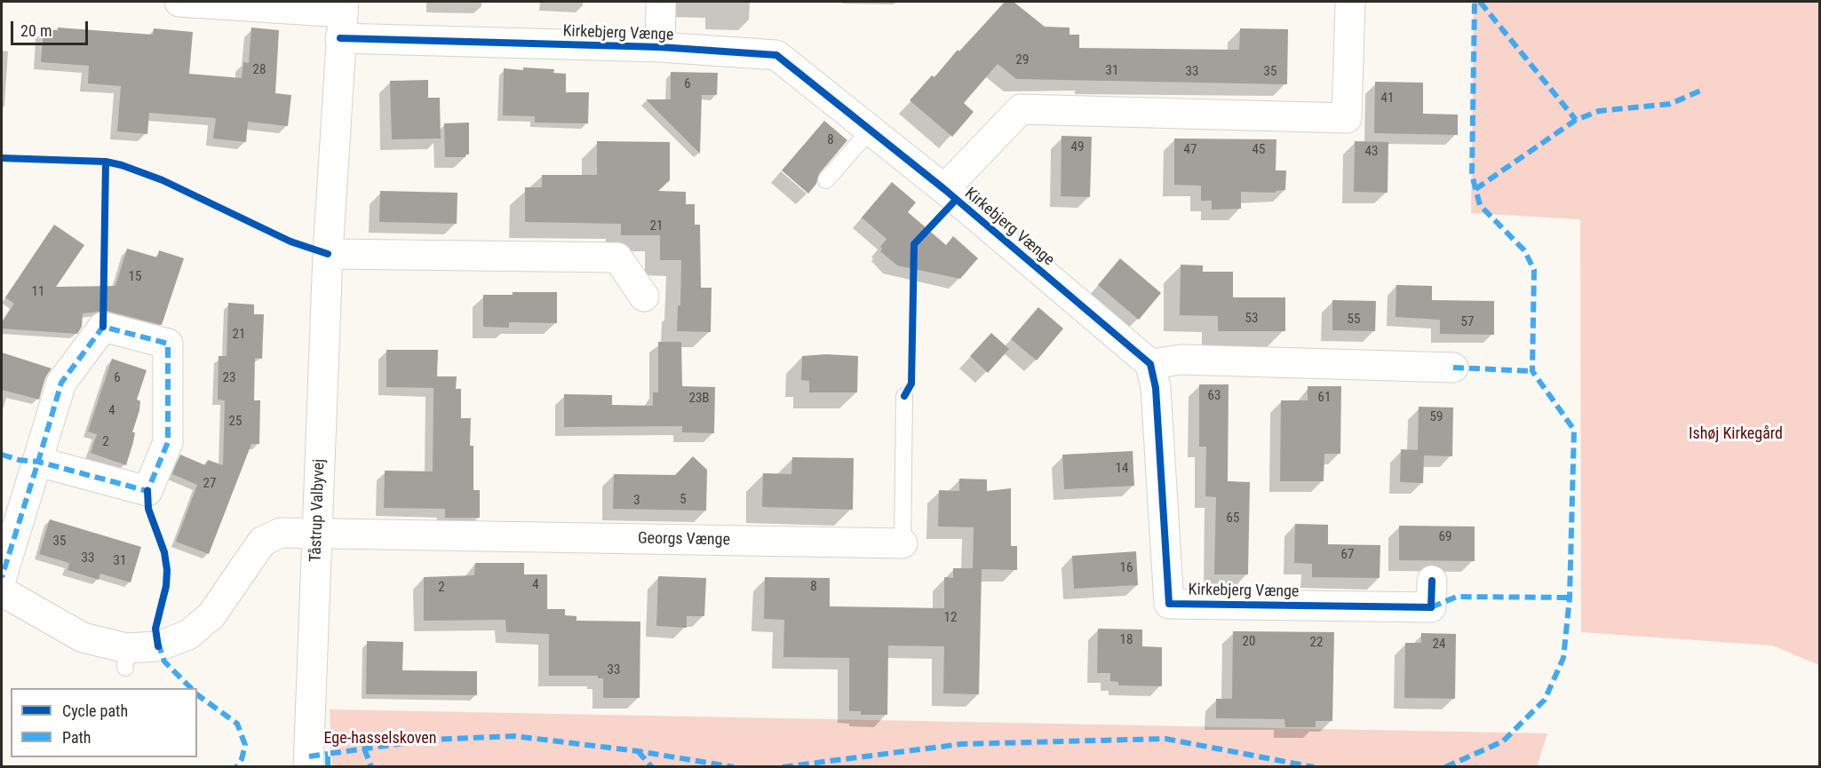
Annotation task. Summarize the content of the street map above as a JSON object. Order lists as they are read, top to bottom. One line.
{"streets":{"street":["Kirkebjerg Vænge","Tåstrup Valbyvej","Georgs Vænge"]},"crossings":[["Kirkebjerg Vænge","Tåstrup Valbyvej"],["Tåstrup Valbyvej","Georgs Vænge"]],"parks":["Ishøj Kirkegård","Ege-hasselskoven"],"house_numbers":["29","28","31","33","35","6","41","8","49","47","45","43","21","15","11","53","55","57","21","6","23","63","61","23B","4","59","25","2","14","27","5","3","65","69","35","67","33","31","16","4","8","2","12","18","20","22","24","33"],"legend":["Cycle path","Path"],"scale_bar":"20 m"}
